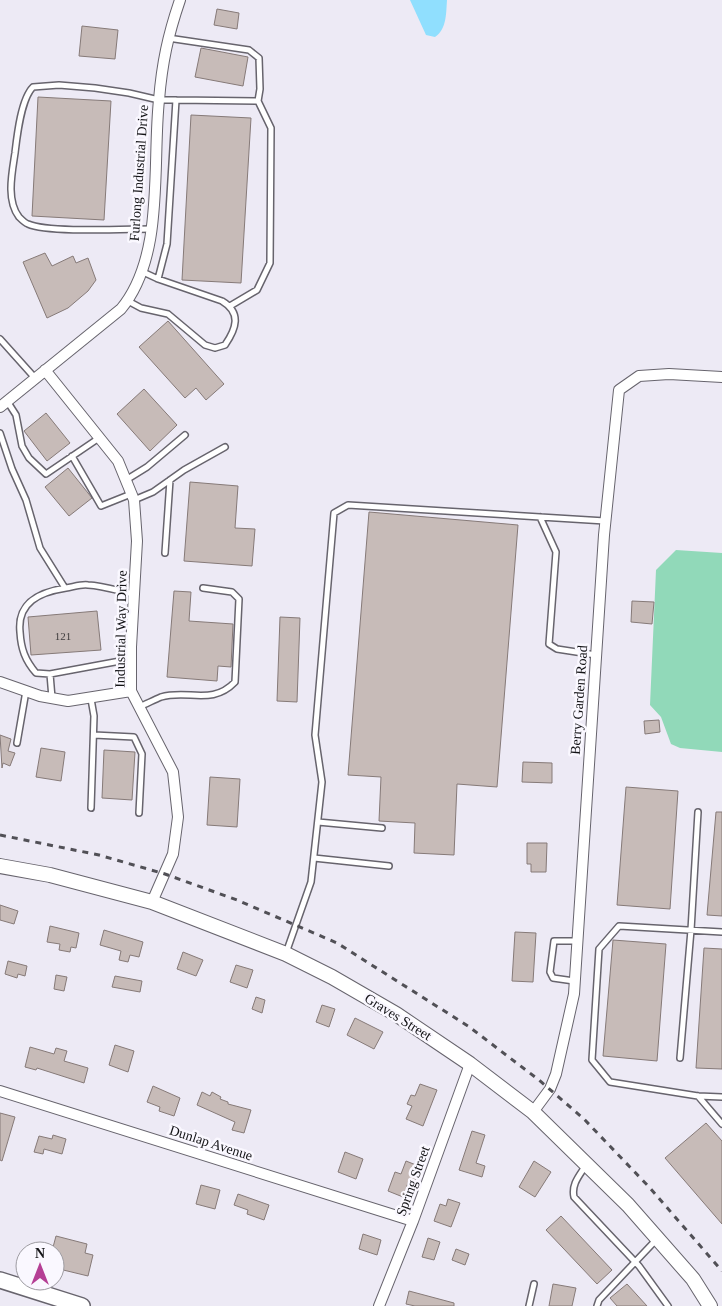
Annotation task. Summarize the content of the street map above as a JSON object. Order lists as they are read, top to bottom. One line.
{"streets":{"street":["Furlong Industrial Drive","Industrial Way Drive","Berry Garden Road","Graves Street","Dunlap Avenue","Spring Street"]},"crossings":[["Furlong Industrial Drive","Industrial Way Drive"],["Industrial Way Drive","Graves Street"],["Berry Garden Road","Graves Street"],["Graves Street","Spring Street"],["Dunlap Avenue","Spring Street"]],"house_numbers":["121"],"north":"top"}
